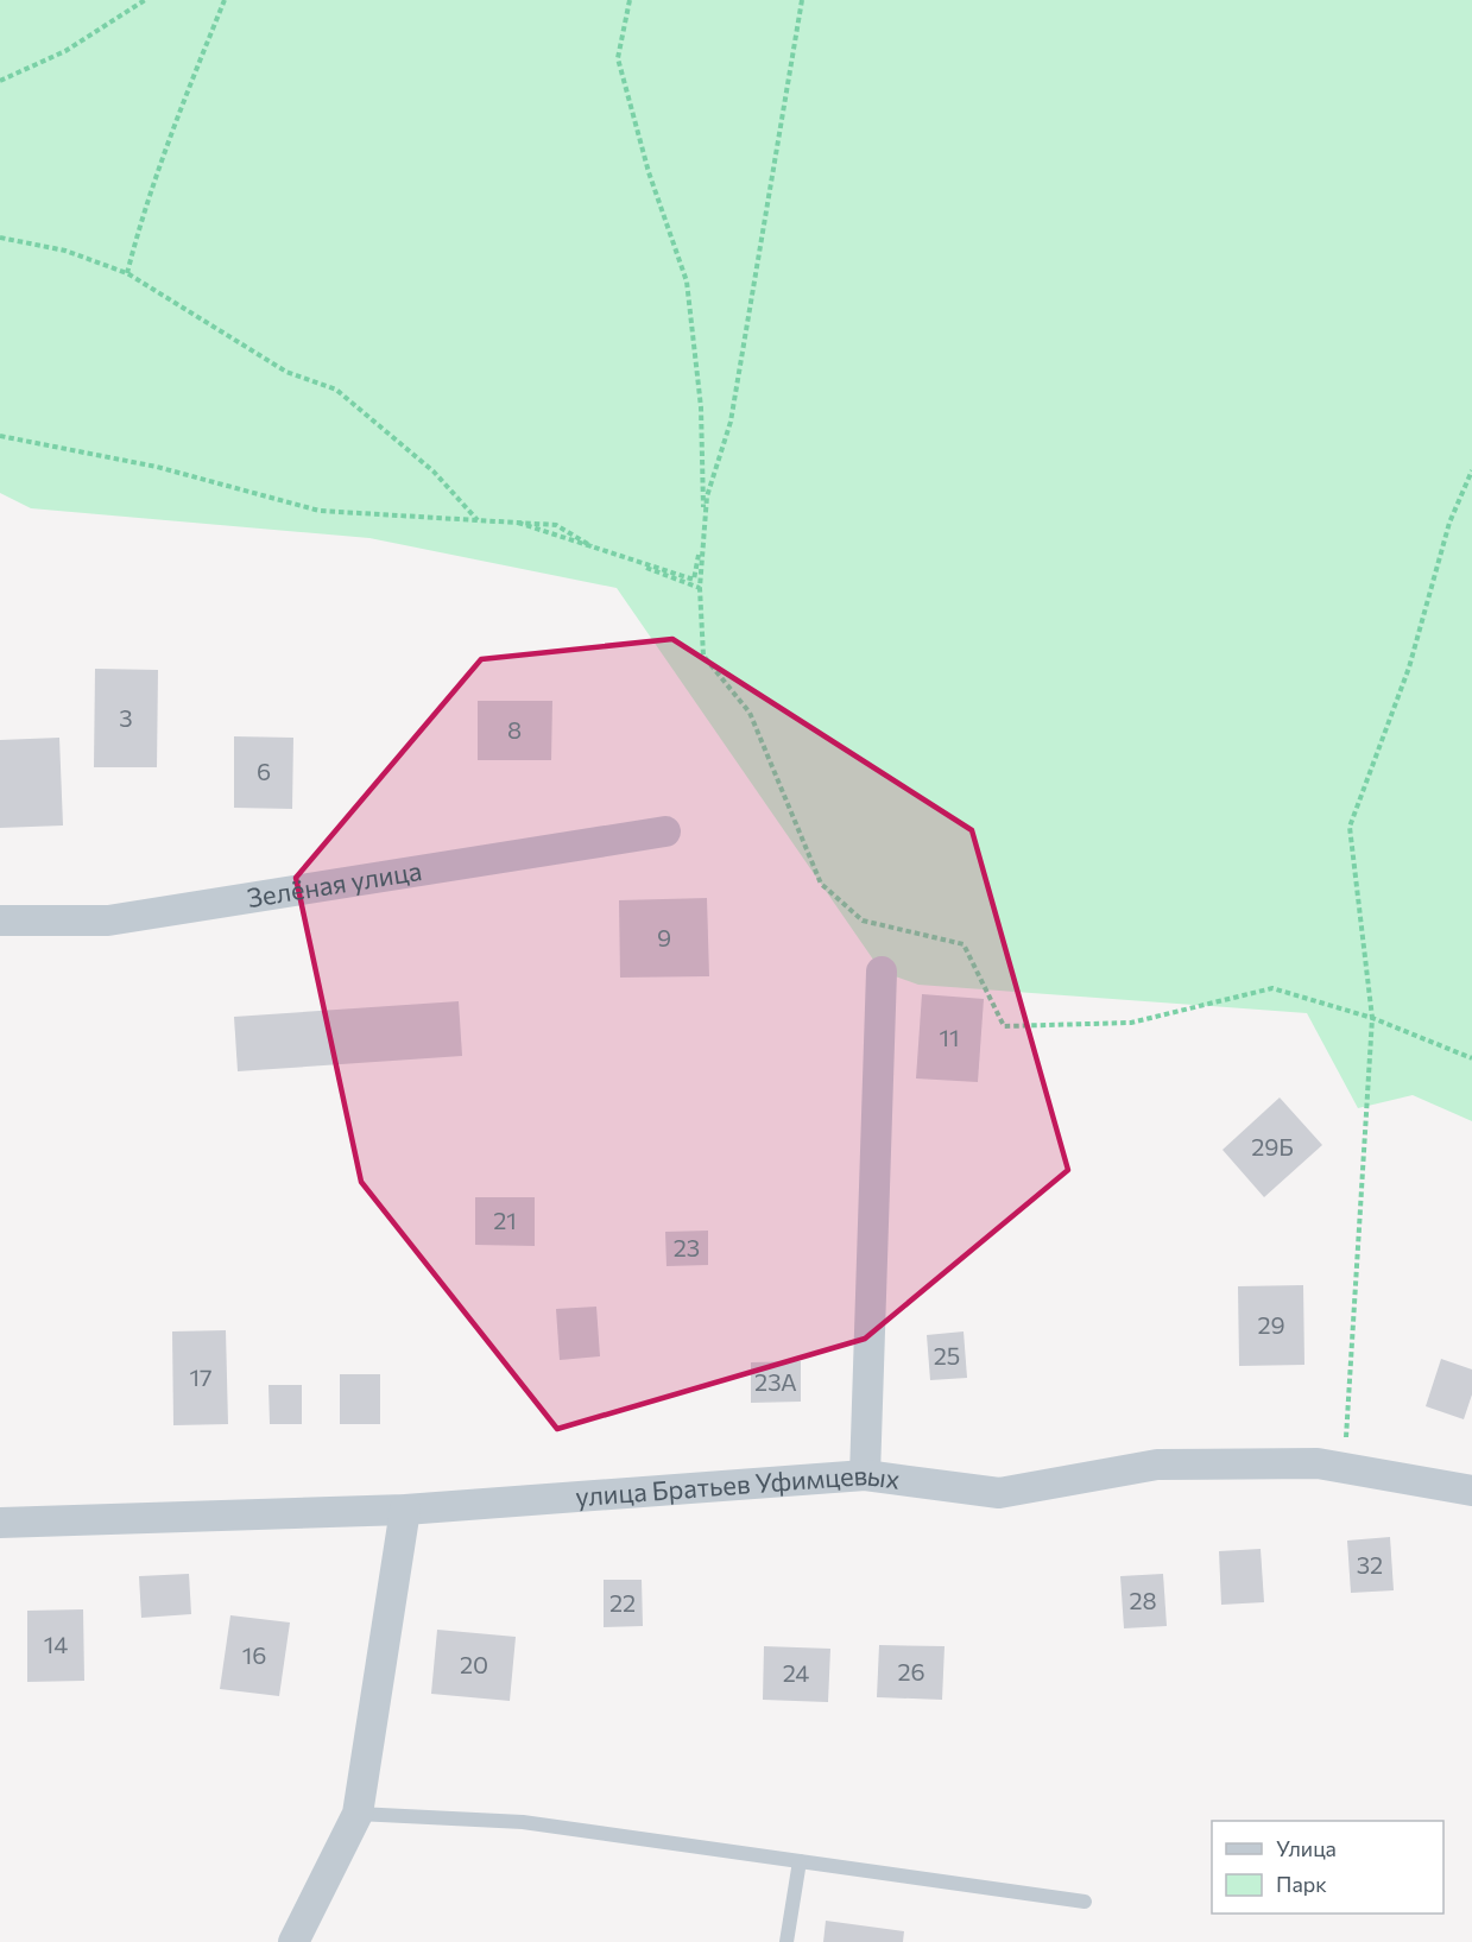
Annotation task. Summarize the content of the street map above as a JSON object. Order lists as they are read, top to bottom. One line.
{"streets":{"street":["Зелёная улица","улица Братьев Уфимцевых"]},"house_numbers":["3","8","6","9","11","29Б","21","23","29","25","17","23А","32","28","22","14","16","20","26","24"],"legend":["Улица","Парк"]}
